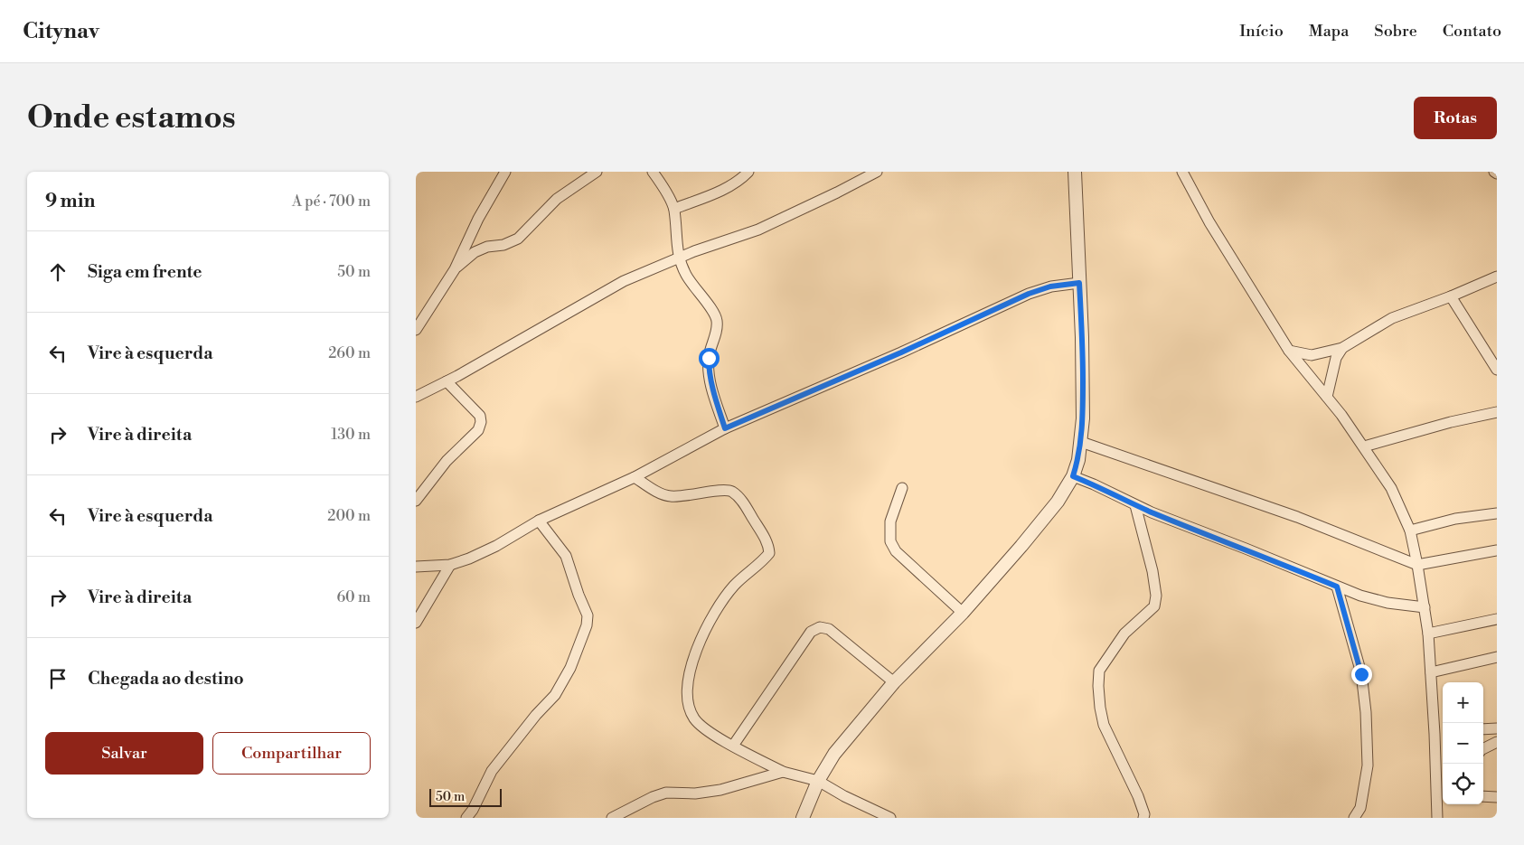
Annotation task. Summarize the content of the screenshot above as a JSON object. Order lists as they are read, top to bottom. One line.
{"scale_bar":"50 m","page":{"header":"Citynav","nav":["Início","Mapa","Sobre","Contato"],"buttons":["Rotas",["Salvar","Compartilhar"]],"title":"Onde estamos","heading":["9 min","A pé · 700 m"],"list":[["Siga em frente","50 m"],["Vire à esquerda","260 m"],["Vire à direita","130 m"],["Vire à esquerda","200 m"],["Vire à direita","60 m"],"Chegada ao destino"],"map_buttons":["+","−"],"scale":"50 m"}}
